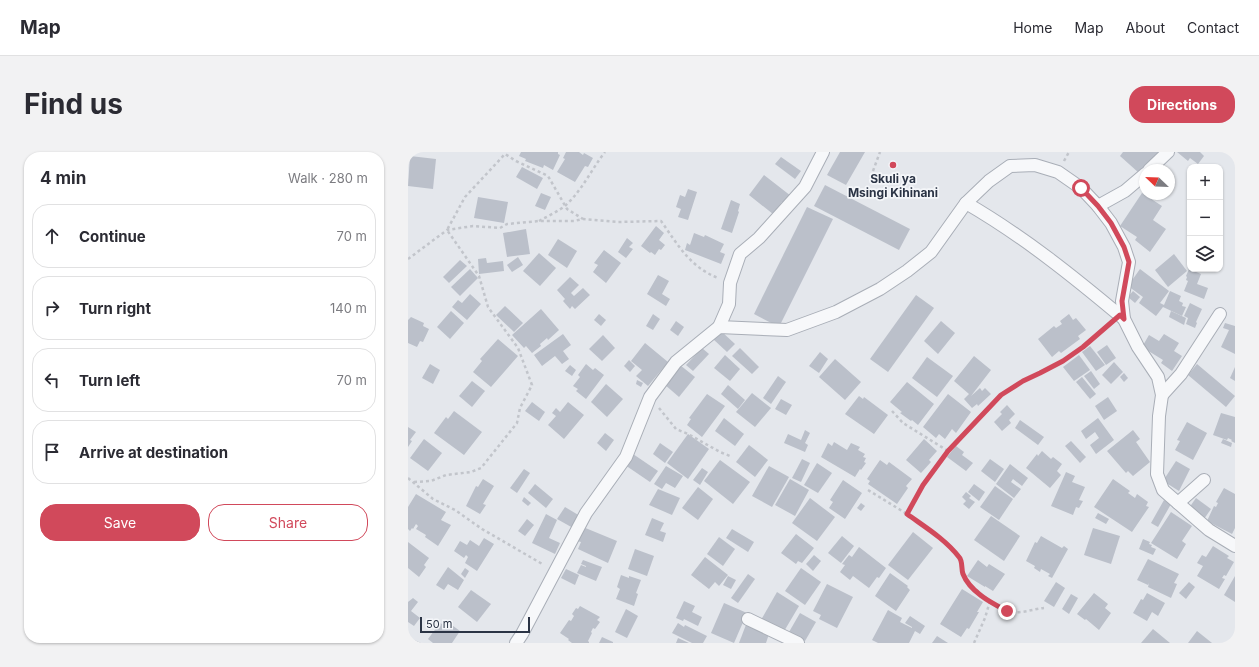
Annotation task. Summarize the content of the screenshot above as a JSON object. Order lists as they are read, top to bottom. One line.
{"places":["Skuli ya Msingi Kihinani"],"scale_bar":"50 m","north":"top left","page":{"header":"Map","nav":["Home","Map","About","Contact"],"buttons":["Directions",["Save","Share"]],"title":"Find us","heading":["4 min","Walk · 280 m"],"map_buttons":["+","−"],"list":[["Continue","70 m"],["Turn right","140 m"],["Turn left","70 m"],"Arrive at destination"],"scale":"50 m"}}
